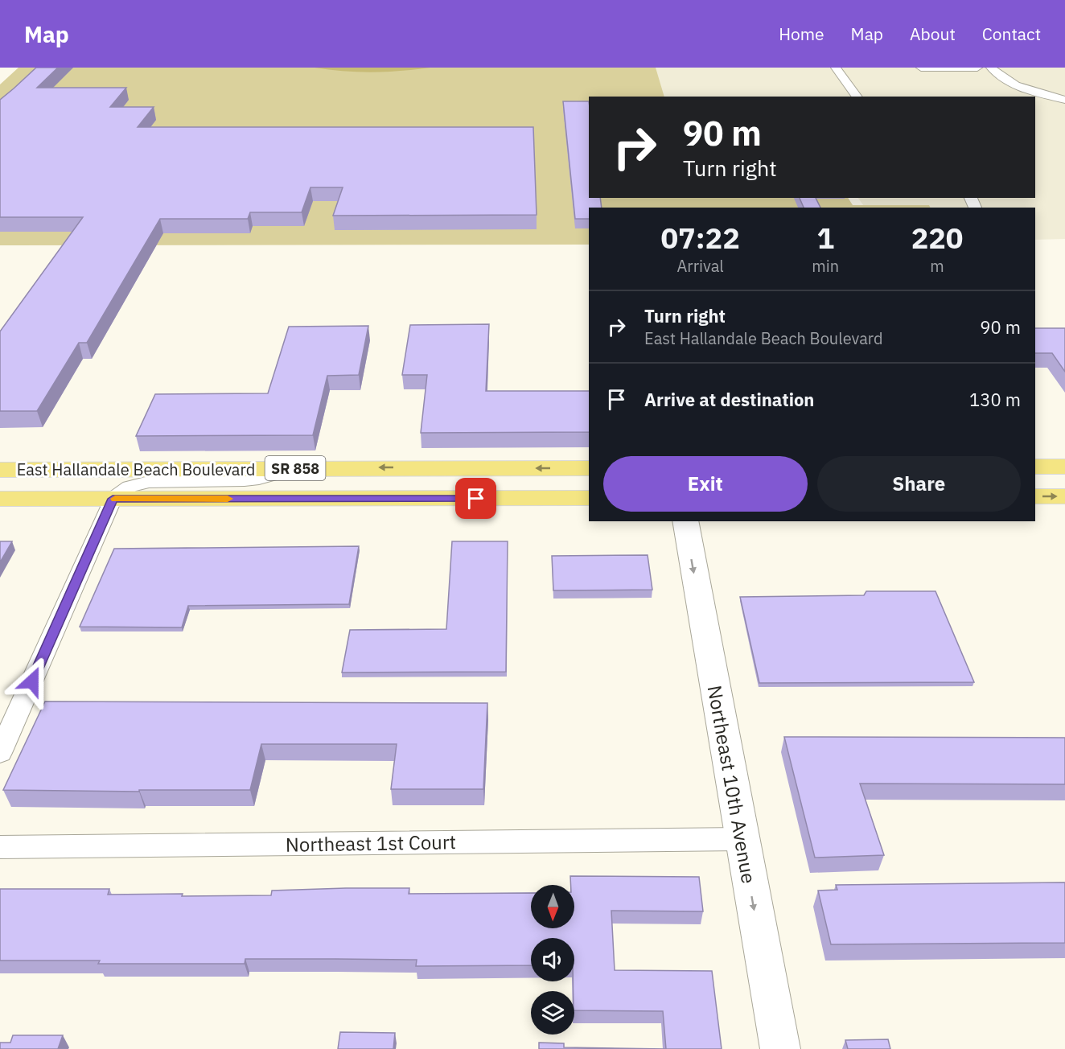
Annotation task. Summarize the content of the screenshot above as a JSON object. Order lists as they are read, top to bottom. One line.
{"streets":{"main road":["SR 858","East Hallandale Beach Boulevard"],"street":["Northeast 10th Avenue","Northeast 1st Court"]},"crossings":[["Northeast 10th Avenue","Northeast 1st Court"]],"one_way":["Northeast 10th Avenue"],"north":"bottom","page":{"header":"Map","nav":["Home","Map","About","Contact"],"turn":["90 m","Turn right"],"eta":["07:22","Arrival","1","min","220","m"],"list":[{"name":"Turn right","note":"East Hallandale Beach Boulevard","value":"90 m"},{"name":"Arrive at destination","value":"130 m"}],"buttons":["Exit","Share"]}}
